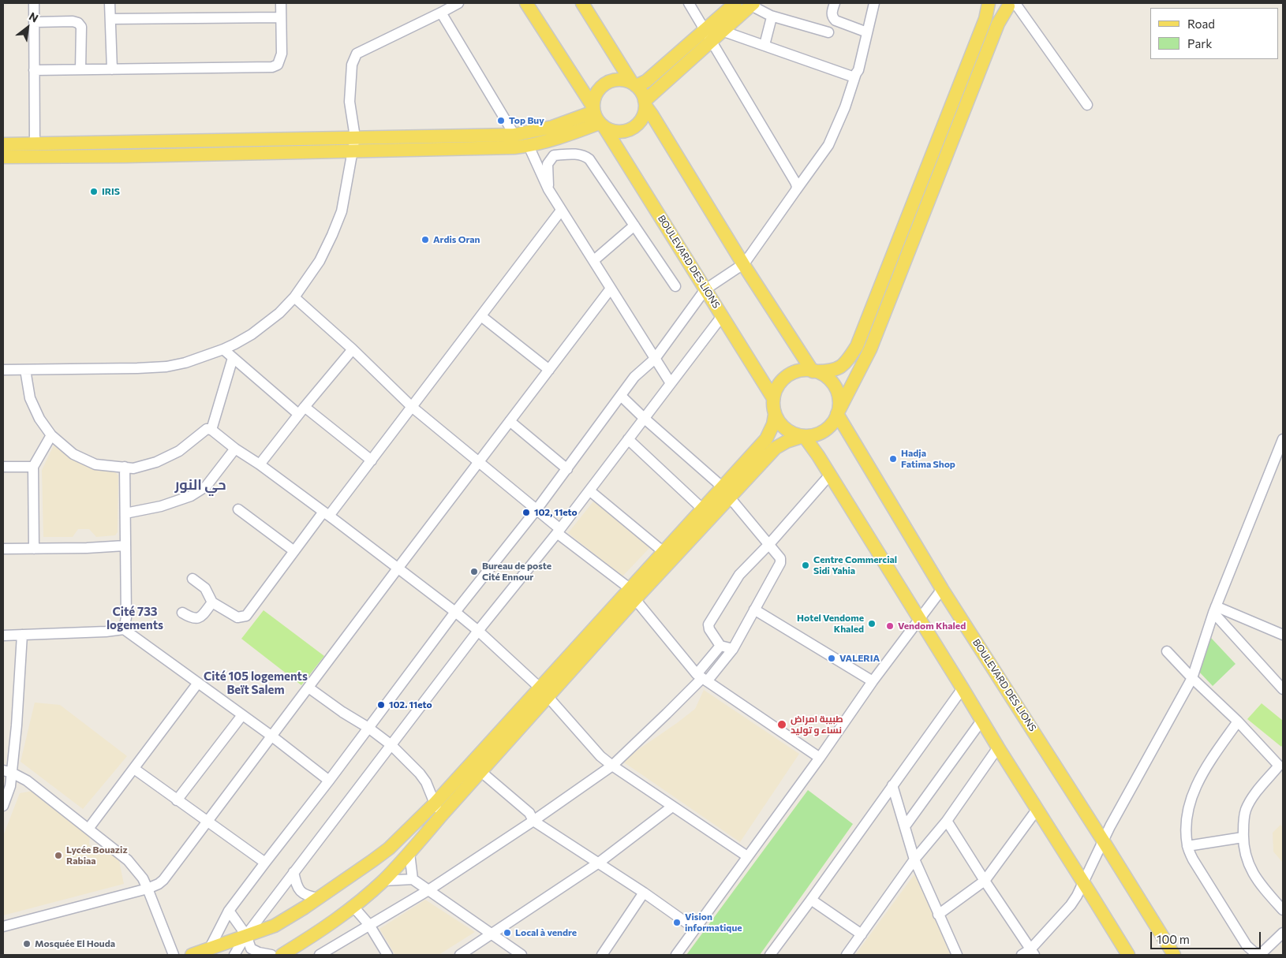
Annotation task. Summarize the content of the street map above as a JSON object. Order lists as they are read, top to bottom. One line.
{"streets":{"main road":["BOULEVARD DES LIONS"]},"districts":["حي النور","Cité 733 logements","Cité 105 logements Beït Salem"],"places":["Top Buy","IRIS","Ardis Oran","Hadja Fatima Shop","102, 11eto","Centre Commercial Sidi Yahia","Bureau de poste Cité Ennour","Hotel Vendome Khaled","Vendom Khaled","VALERIA","102، 11eto","طبيبة امراض نساء و توليد","Lycée Bouaziz Rabiaa","Vision informatique","Local à vendre","Mosquée El Houda"],"legend":["Road","Park"],"scale_bar":"100 m","north":"top right"}
